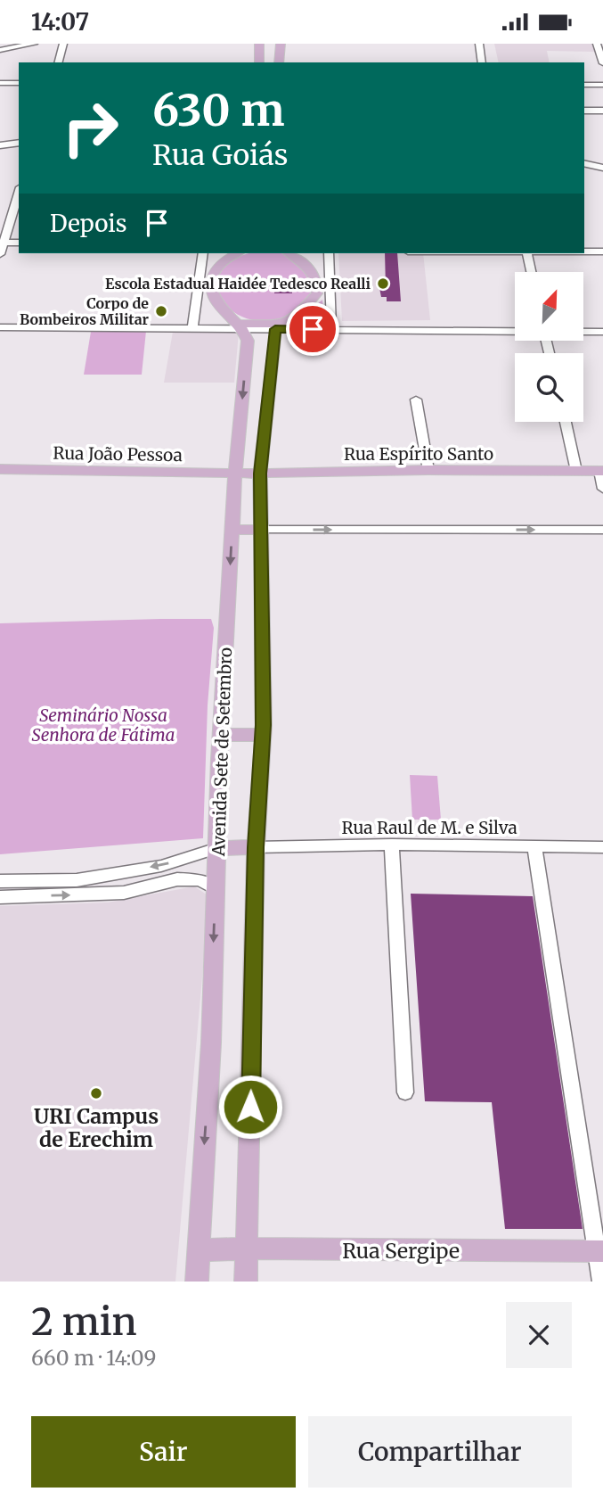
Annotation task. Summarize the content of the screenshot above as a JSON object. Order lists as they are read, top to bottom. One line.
{"streets":{"main road":["Rua João Pessoa","Rua Espírito Santo","Avenida Sete de Setembro","Rua Sergipe"],"street":["Rua Raul de M. e Silva"]},"crossings":[["Rua João Pessoa","Rua Espírito Santo"],["Rua João Pessoa","Avenida Sete de Setembro"],["Rua Espírito Santo","Avenida Sete de Setembro"],["Avenida Sete de Setembro","Rua Sergipe"]],"parks":["Seminário Nossa Senhora de Fátima"],"places":["Escola Estadual Haidée Tedesco Realli","Corpo de Bombeiros Militar","URI Campus de Erechim"],"north":"top right","page":{"status":"14:07","turn":["630 m","Rua Goiás"],"then":"Depois","heading":["2 min","660 m · 14:09"],"buttons":["Sair","Compartilhar"]}}
